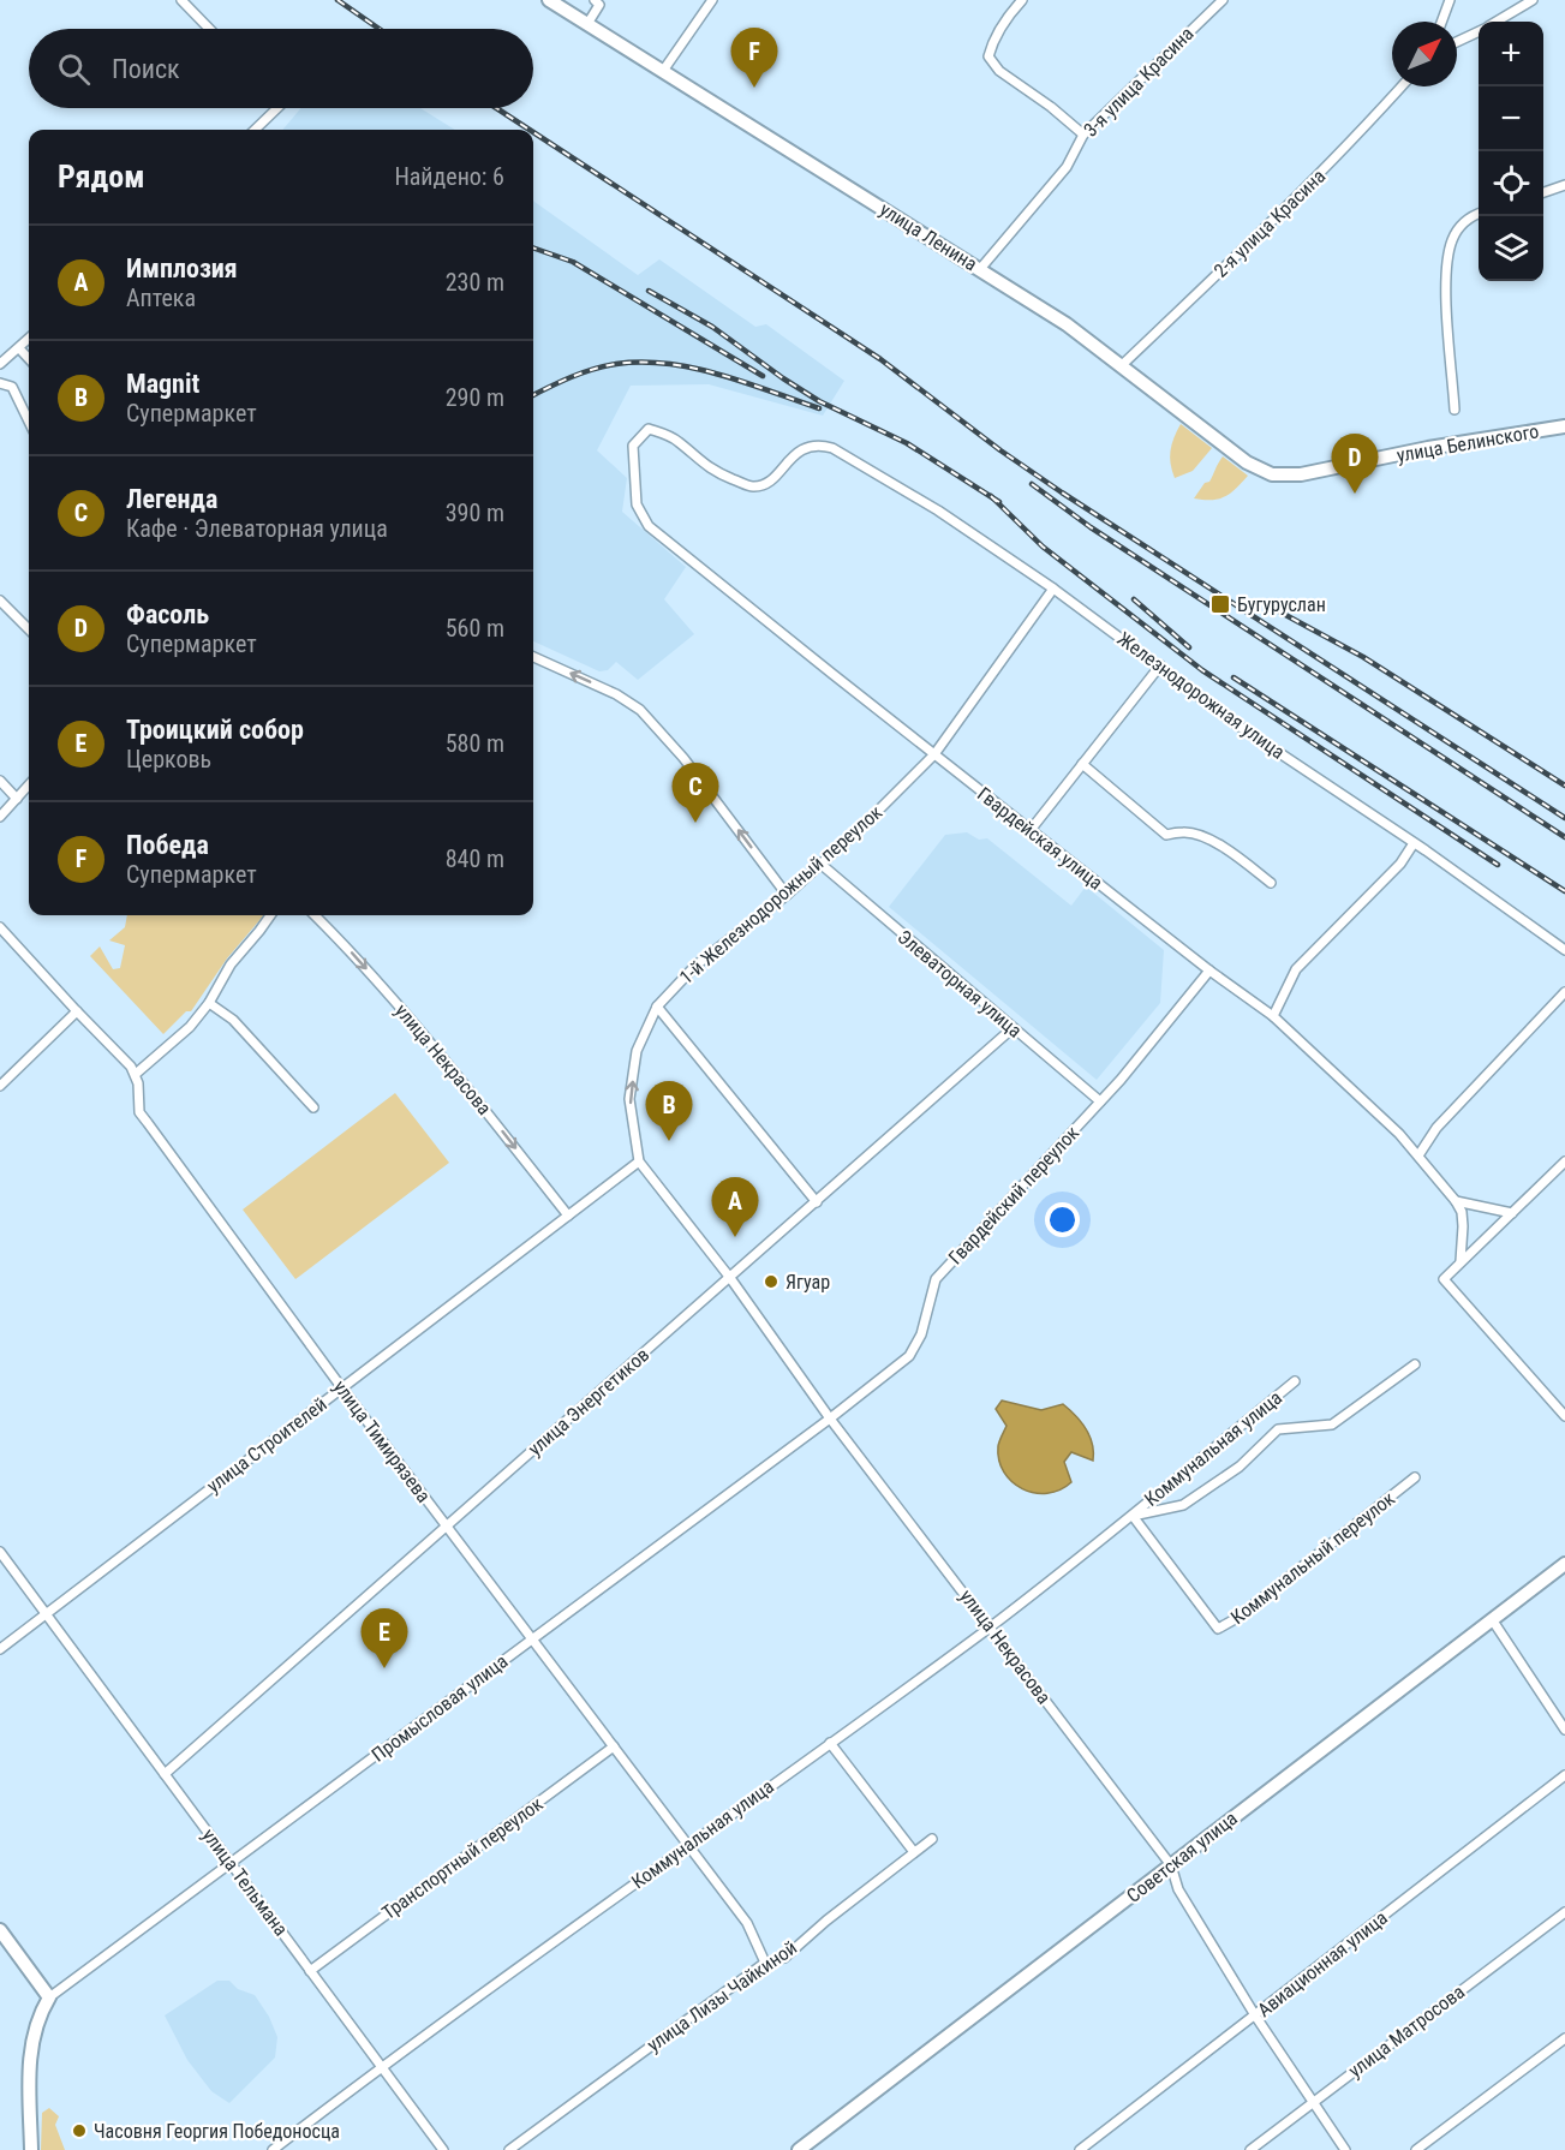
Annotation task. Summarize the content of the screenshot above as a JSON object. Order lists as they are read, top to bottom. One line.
{"streets":{"main road":["улица Ленина","улица Белинского","Советская улица"],"street":["3-я улица Красина","2-я улица Красина","Железнодорожная улица","Гвардейская улица","1-й Железнодорожный переулок","Элеваторная улица","улица Некрасова","Гвардейский переулок","улица Энергетиков","улица Тимирязева","улица Строителей","Коммунальная улица","Коммунальный переулок","Промысловая улица","Транспортный переулок","улица Тельмана","Авиационная улица","улица Лизы Чайкиной","улица Матросова"]},"crossings":[["3-я улица Красина","улица Ленина"],["2-я улица Красина","улица Ленина"],["улица Ленина","улица Белинского"],["Железнодорожная улица","Гвардейская улица"],["Железнодорожная улица","1-й Железнодорожный переулок"],["Гвардейская улица","1-й Железнодорожный переулок"],["Гвардейская улица","Гвардейский переулок"],["1-й Железнодорожный переулок","Элеваторная улица"],["1-й Железнодорожный переулок","улица Некрасова"],["1-й Железнодорожный переулок","улица Строителей"],["Элеваторная улица","Гвардейский переулок"],["Элеваторная улица","улица Энергетиков"],["улица Некрасова","Гвардейский переулок"],["улица Некрасова","улица Энергетиков"],["улица Некрасова","улица Строителей"],["улица Некрасова","Коммунальная улица"],["улица Некрасова","Промысловая улица"],["улица Некрасова","Советская улица"],["улица Некрасова","Авиационная улица"],["улица Некрасова","улица Матросова"],["Гвардейский переулок","Промысловая улица"],["улица Энергетиков","улица Тимирязева"],["улица Энергетиков","улица Тельмана"],["улица Тимирязева","улица Строителей"],["улица Тимирязева","Коммунальная улица"],["улица Тимирязева","Промысловая улица"],["улица Тимирязева","Транспортный переулок"],["улица Тимирязева","улица Лизы Чайкиной"],["улица Строителей","улица Тельмана"],["Коммунальная улица","Коммунальный переулок"],["Коммунальная улица","улица Тельмана"],["Промысловая улица","улица Тельмана"],["Транспортный переулок","улица Тельмана"]],"places":{"transit":["Бугуруслан"],"other":["Ягуар","Часовня Георгия Победоносца"]},"north":"top right","page":{"map_buttons":["+","−"],"pins":["F","D","C","B","A","E"],"search":"Поиск","heading":["Рядом","Найдено: 6"],"list":[{"mark":"A","name":"Имплозия","note":"Аптека","value":"230 m"},{"mark":"B","name":"Magnit","note":"Супермаркет","value":"290 m"},{"mark":"C","name":"Легенда","note":"Кафе · Элеваторная улица","value":"390 m"},{"mark":"D","name":"Фасоль","note":"Супермаркет","value":"560 m"},{"mark":"E","name":"Троицкий собор","note":"Церковь","value":"580 m"},{"mark":"F","name":"Победа","note":"Супермаркет","value":"840 m"}]}}
